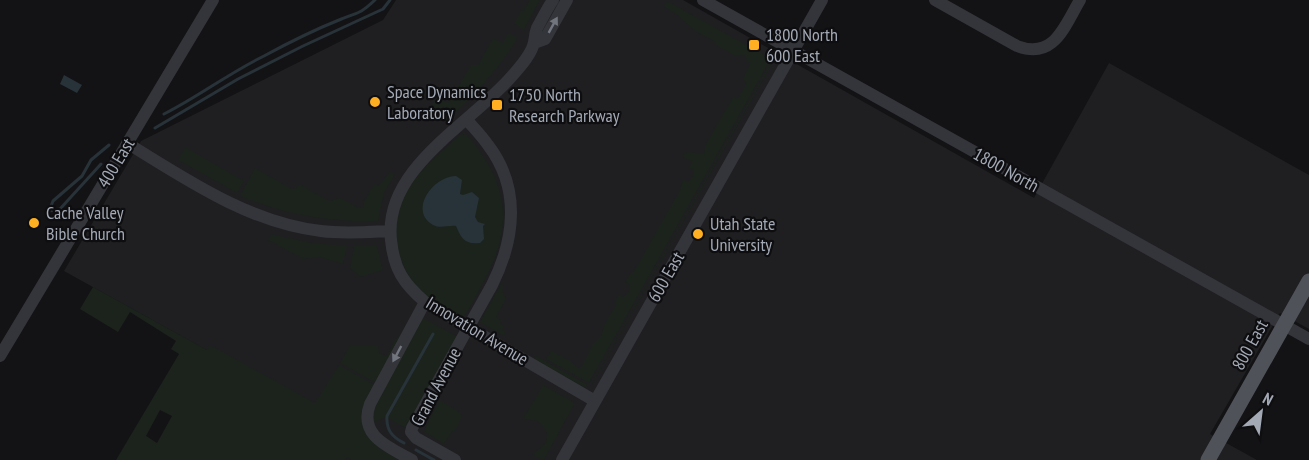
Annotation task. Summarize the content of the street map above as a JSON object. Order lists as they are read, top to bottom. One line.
{"streets":{"main road":["800 East"],"street":["400 East","1800 North","600 East","Innovation Avenue","Grand Avenue"]},"crossings":[["1800 North","600 East"],["1800 North","800 East"],["600 East","Innovation Avenue"],["Innovation Avenue","Grand Avenue"]],"places":{"transit":["1800 North 600 East","1750 North Research Parkway"],"other":["Space Dynamics Laboratory","Cache Valley Bible Church","Utah State University"]},"north":"top right"}
